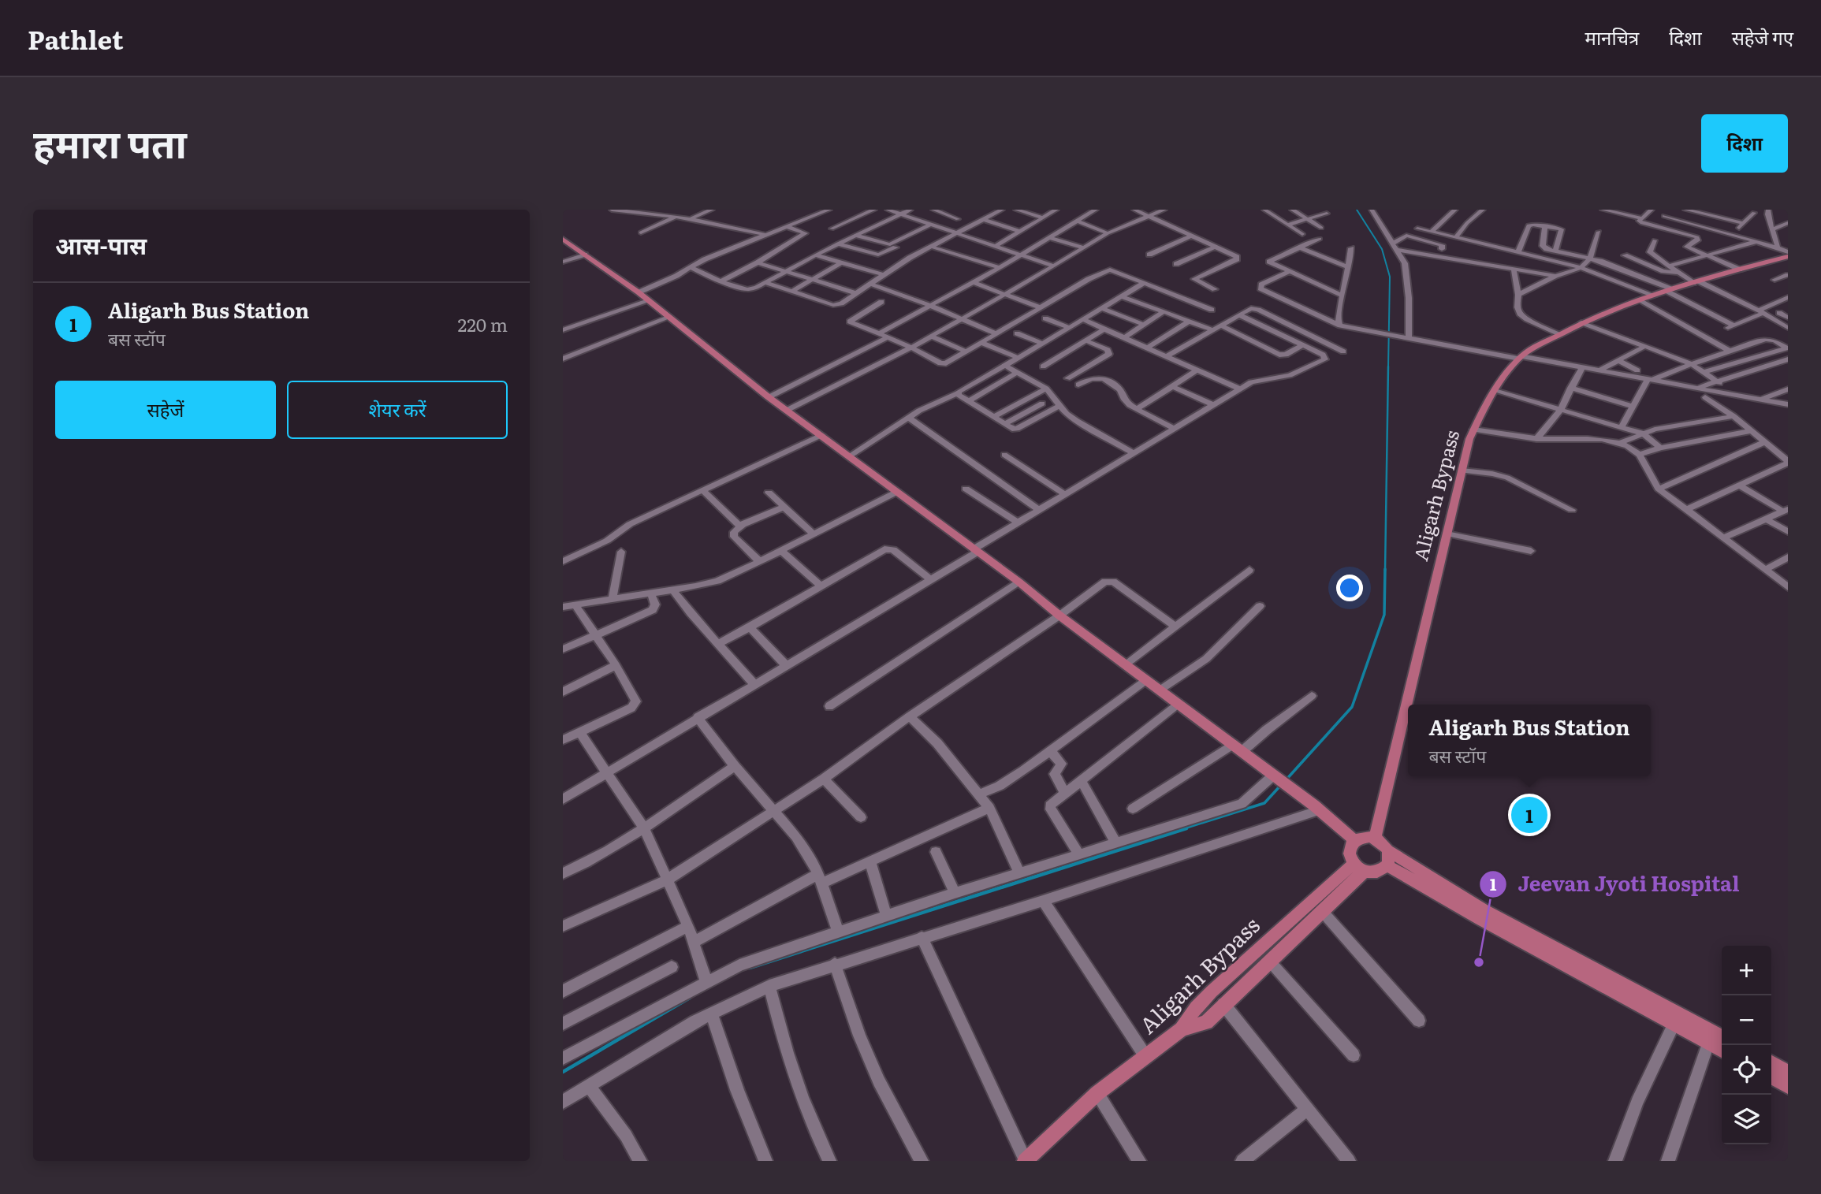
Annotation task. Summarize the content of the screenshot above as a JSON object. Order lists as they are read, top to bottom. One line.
{"streets":{"main road":["Aligarh Bypass"]},"places":["Jeevan Jyoti Hospital"],"page":{"header":"Pathlet","nav":["मानचित्र","दिशा","सहेजे गए"],"title":"हमारा पता","buttons":["दिशा",["सहेजें","शेयर करें"]],"heading":"आस-पास","list":[{"mark":"1","name":"Aligarh Bus Station","note":"बस स्टॉप","value":"220 m"}],"popup":["Aligarh Bus Station","बस स्टॉप"],"pins":"1","map_buttons":["+","−"]}}
